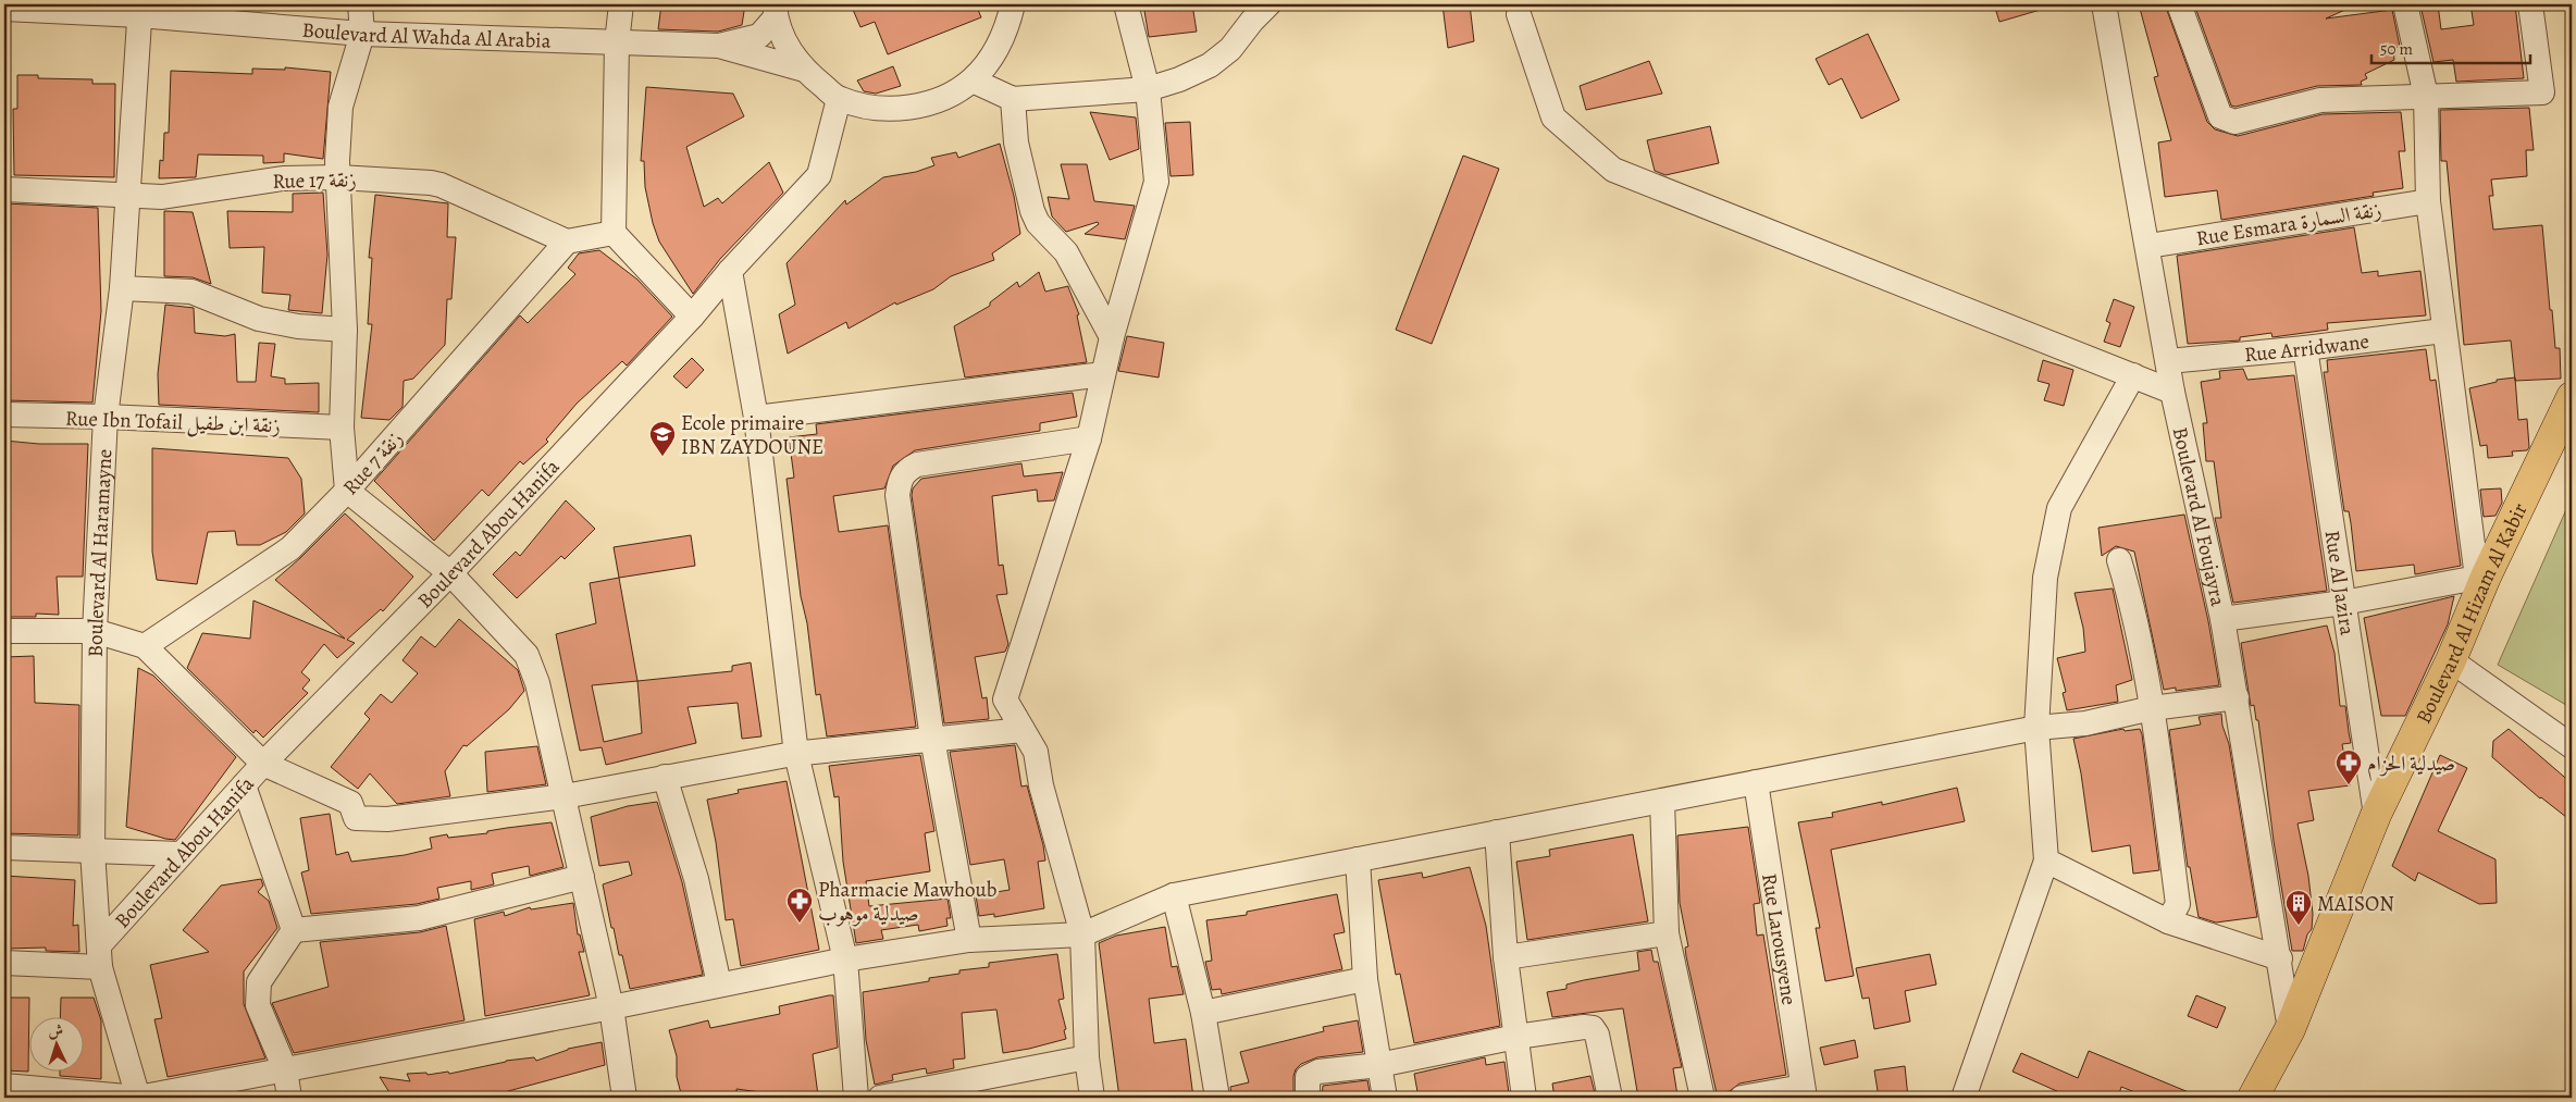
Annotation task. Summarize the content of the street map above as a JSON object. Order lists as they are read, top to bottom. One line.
{"streets":{"main road":["Boulevard Al Hizam Al Kabir"],"street":["Boulevard Al Wahda Al Arabia","Rue 17 زنقة","Rue Esmara زنقة السمارة","Rue Arridwane","Rue Ibn Tofail زنقة ابن طفيل","Rue 7 زنقة","Boulevard Al Foujayra","Boulevard Abou Hanifa","Boulevard Al Haramayne","Rue Al Jazira","Rue Larousyene"]},"crossings":[["Boulevard Al Wahda Al Arabia","Boulevard Al Haramayne"],["Rue 17 زنقة","Rue 7 زنقة"],["Rue 17 زنقة","Boulevard Al Haramayne"],["Rue Esmara زنقة السمارة","Boulevard Al Foujayra"],["Rue Arridwane","Boulevard Al Foujayra"],["Rue Arridwane","Rue Al Jazira"],["Rue Ibn Tofail زنقة ابن طفيل","Boulevard Al Haramayne"],["Boulevard Al Foujayra","Boulevard Al Hizam Al Kabir"],["Boulevard Abou Hanifa","Boulevard Al Haramayne"],["Rue Al Jazira","Boulevard Al Hizam Al Kabir"]],"places":{"school or university":["Ecole primaire IBN ZAYDOUNE"],"pharmacy":["صيدلية الحزام","Pharmacie Mawhoub صيدلية موهوب"],"building":["MAISON"]},"scale_bar":"50 m","north":"top"}
